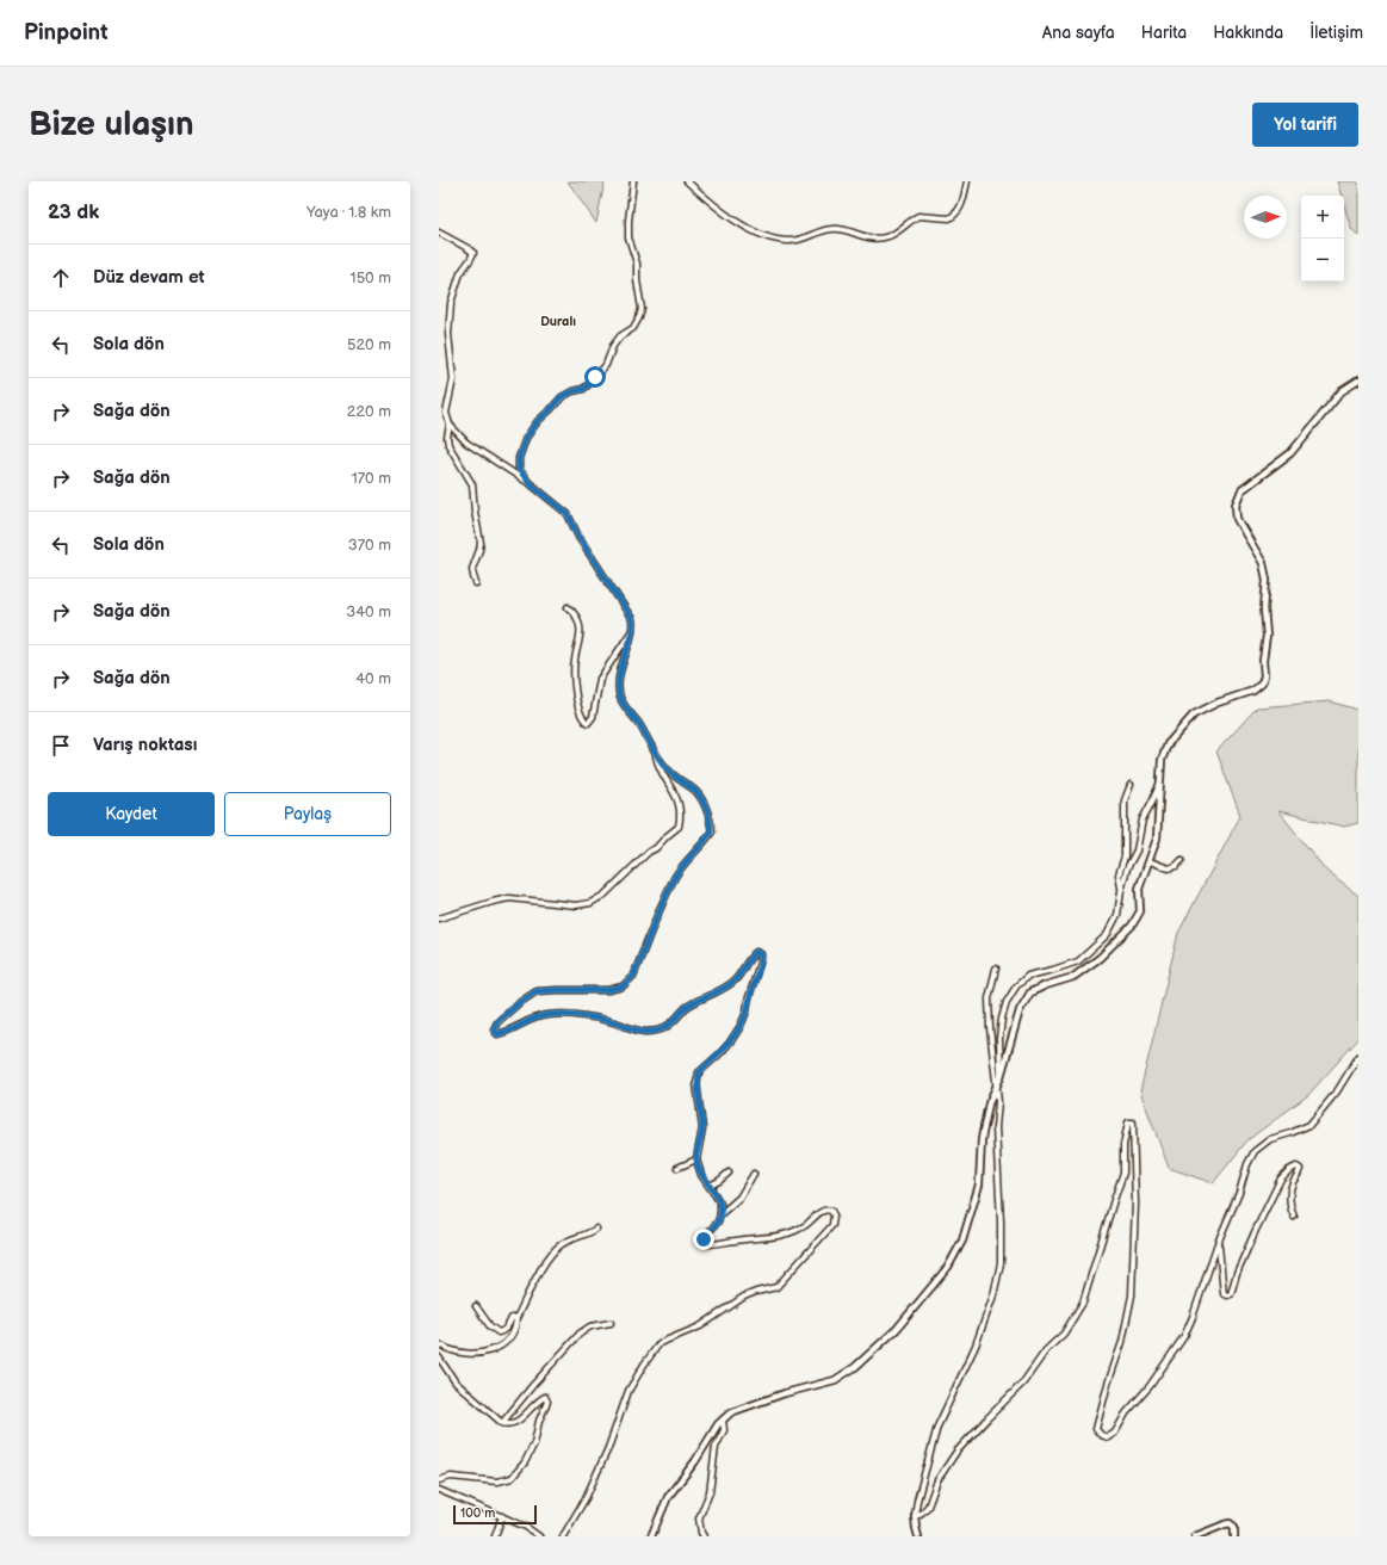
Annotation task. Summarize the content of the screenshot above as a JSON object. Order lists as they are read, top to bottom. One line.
{"districts":["Duralı"],"scale_bar":"100 m","north":"right","page":{"header":"Pinpoint","nav":["Ana sayfa","Harita","Hakkında","İletişim"],"buttons":["Yol tarifi",["Kaydet","Paylaş"]],"title":"Bize ulaşın","heading":["23 dk","Yaya · 1.8 km"],"map_buttons":["+","−"],"list":[["Düz devam et","150 m"],["Sola dön","520 m"],["Sağa dön","220 m"],["Sağa dön","170 m"],["Sola dön","370 m"],["Sağa dön","340 m"],["Sağa dön","40 m"],"Varış noktası"],"scale":"100 m"}}
